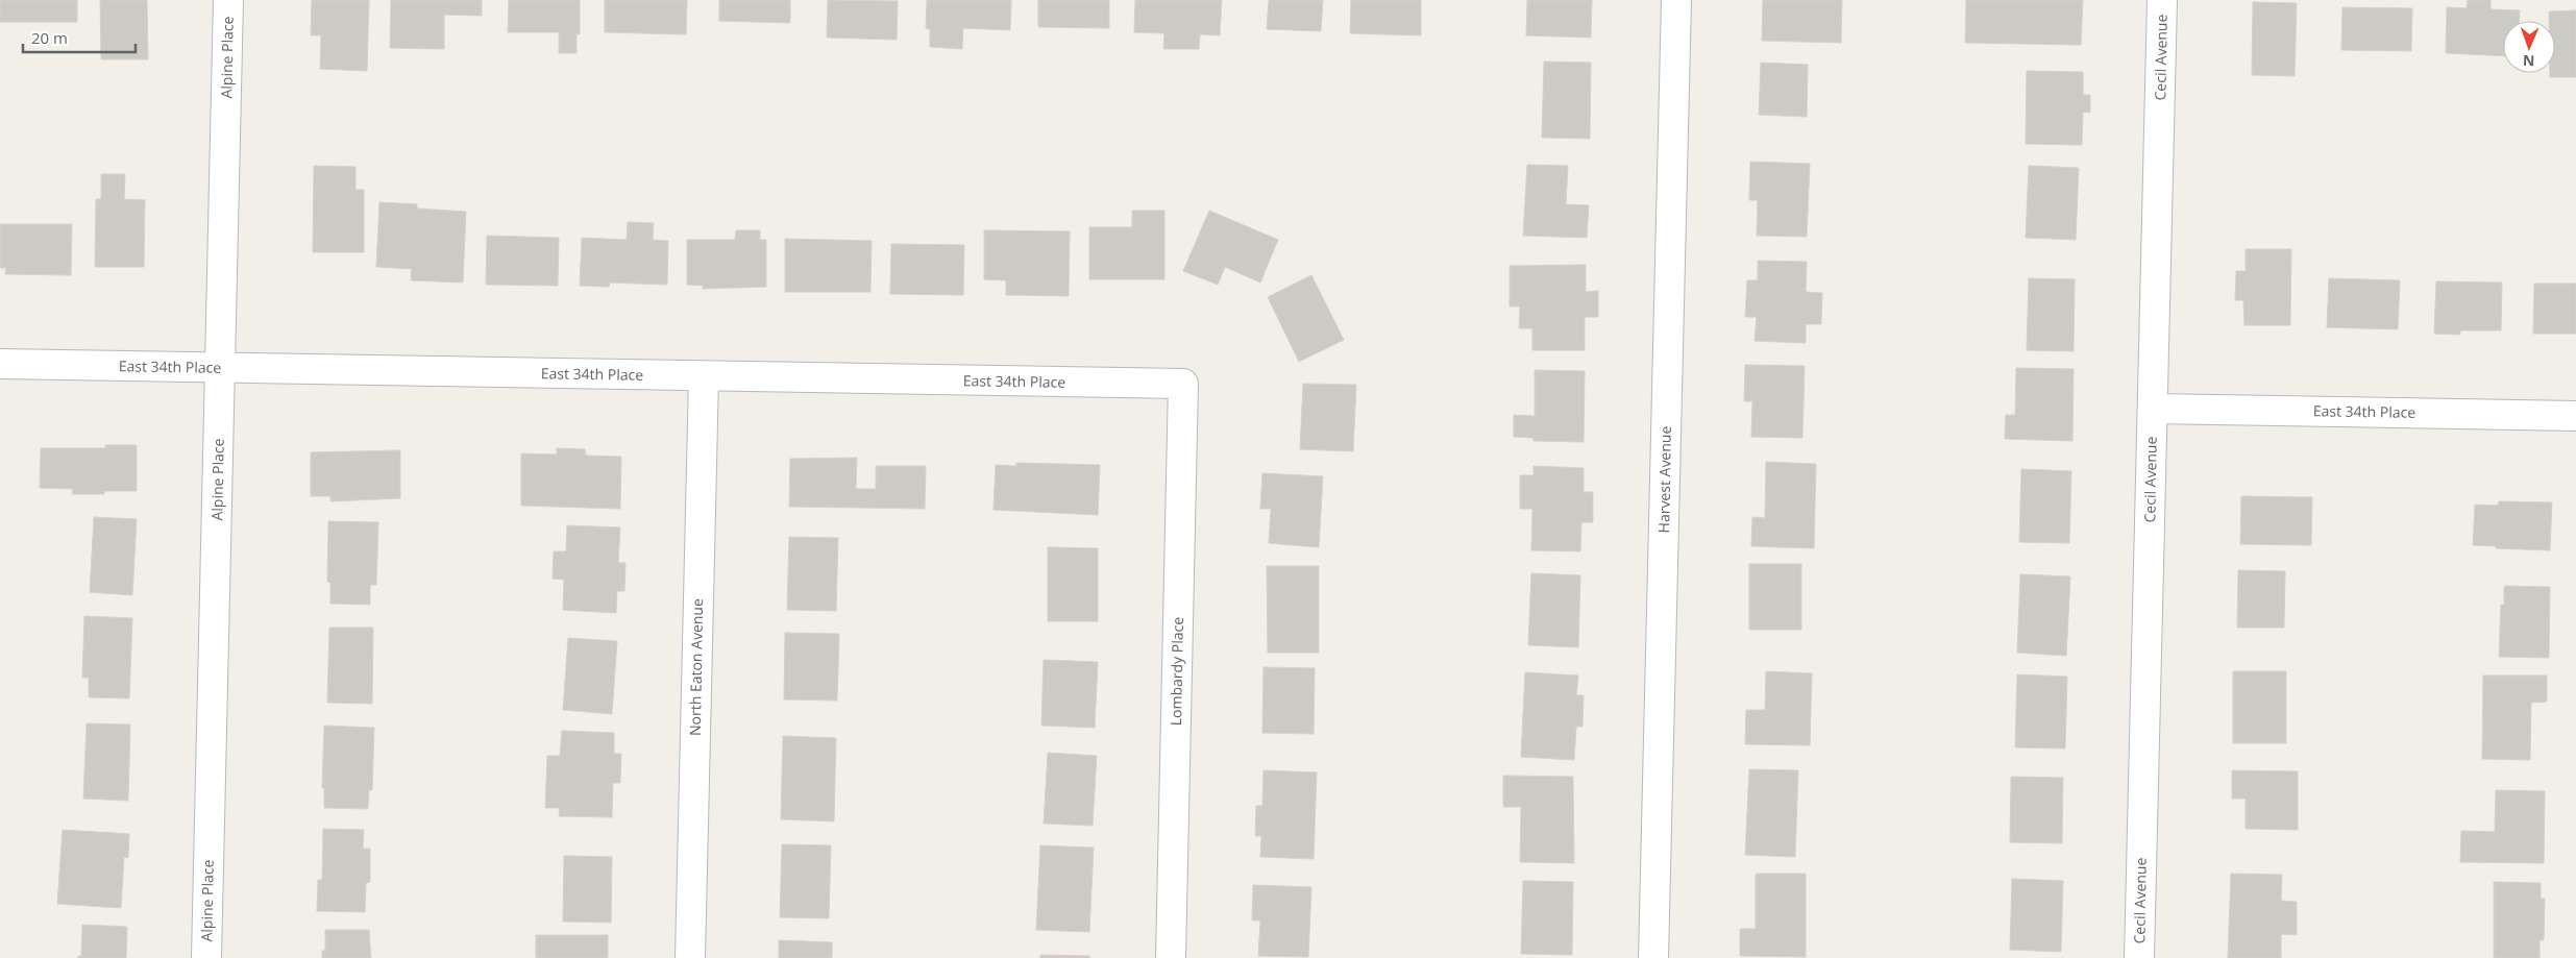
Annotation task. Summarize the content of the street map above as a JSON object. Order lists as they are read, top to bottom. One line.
{"streets":{"street":["Alpine Place","Cecil Avenue","East 34th Place","Harvest Avenue","North Eaton Avenue","Lombardy Place"]},"crossings":[["Alpine Place","East 34th Place"],["Cecil Avenue","East 34th Place"],["East 34th Place","North Eaton Avenue"],["East 34th Place","Lombardy Place"]],"scale_bar":"20 m","north":"bottom"}
